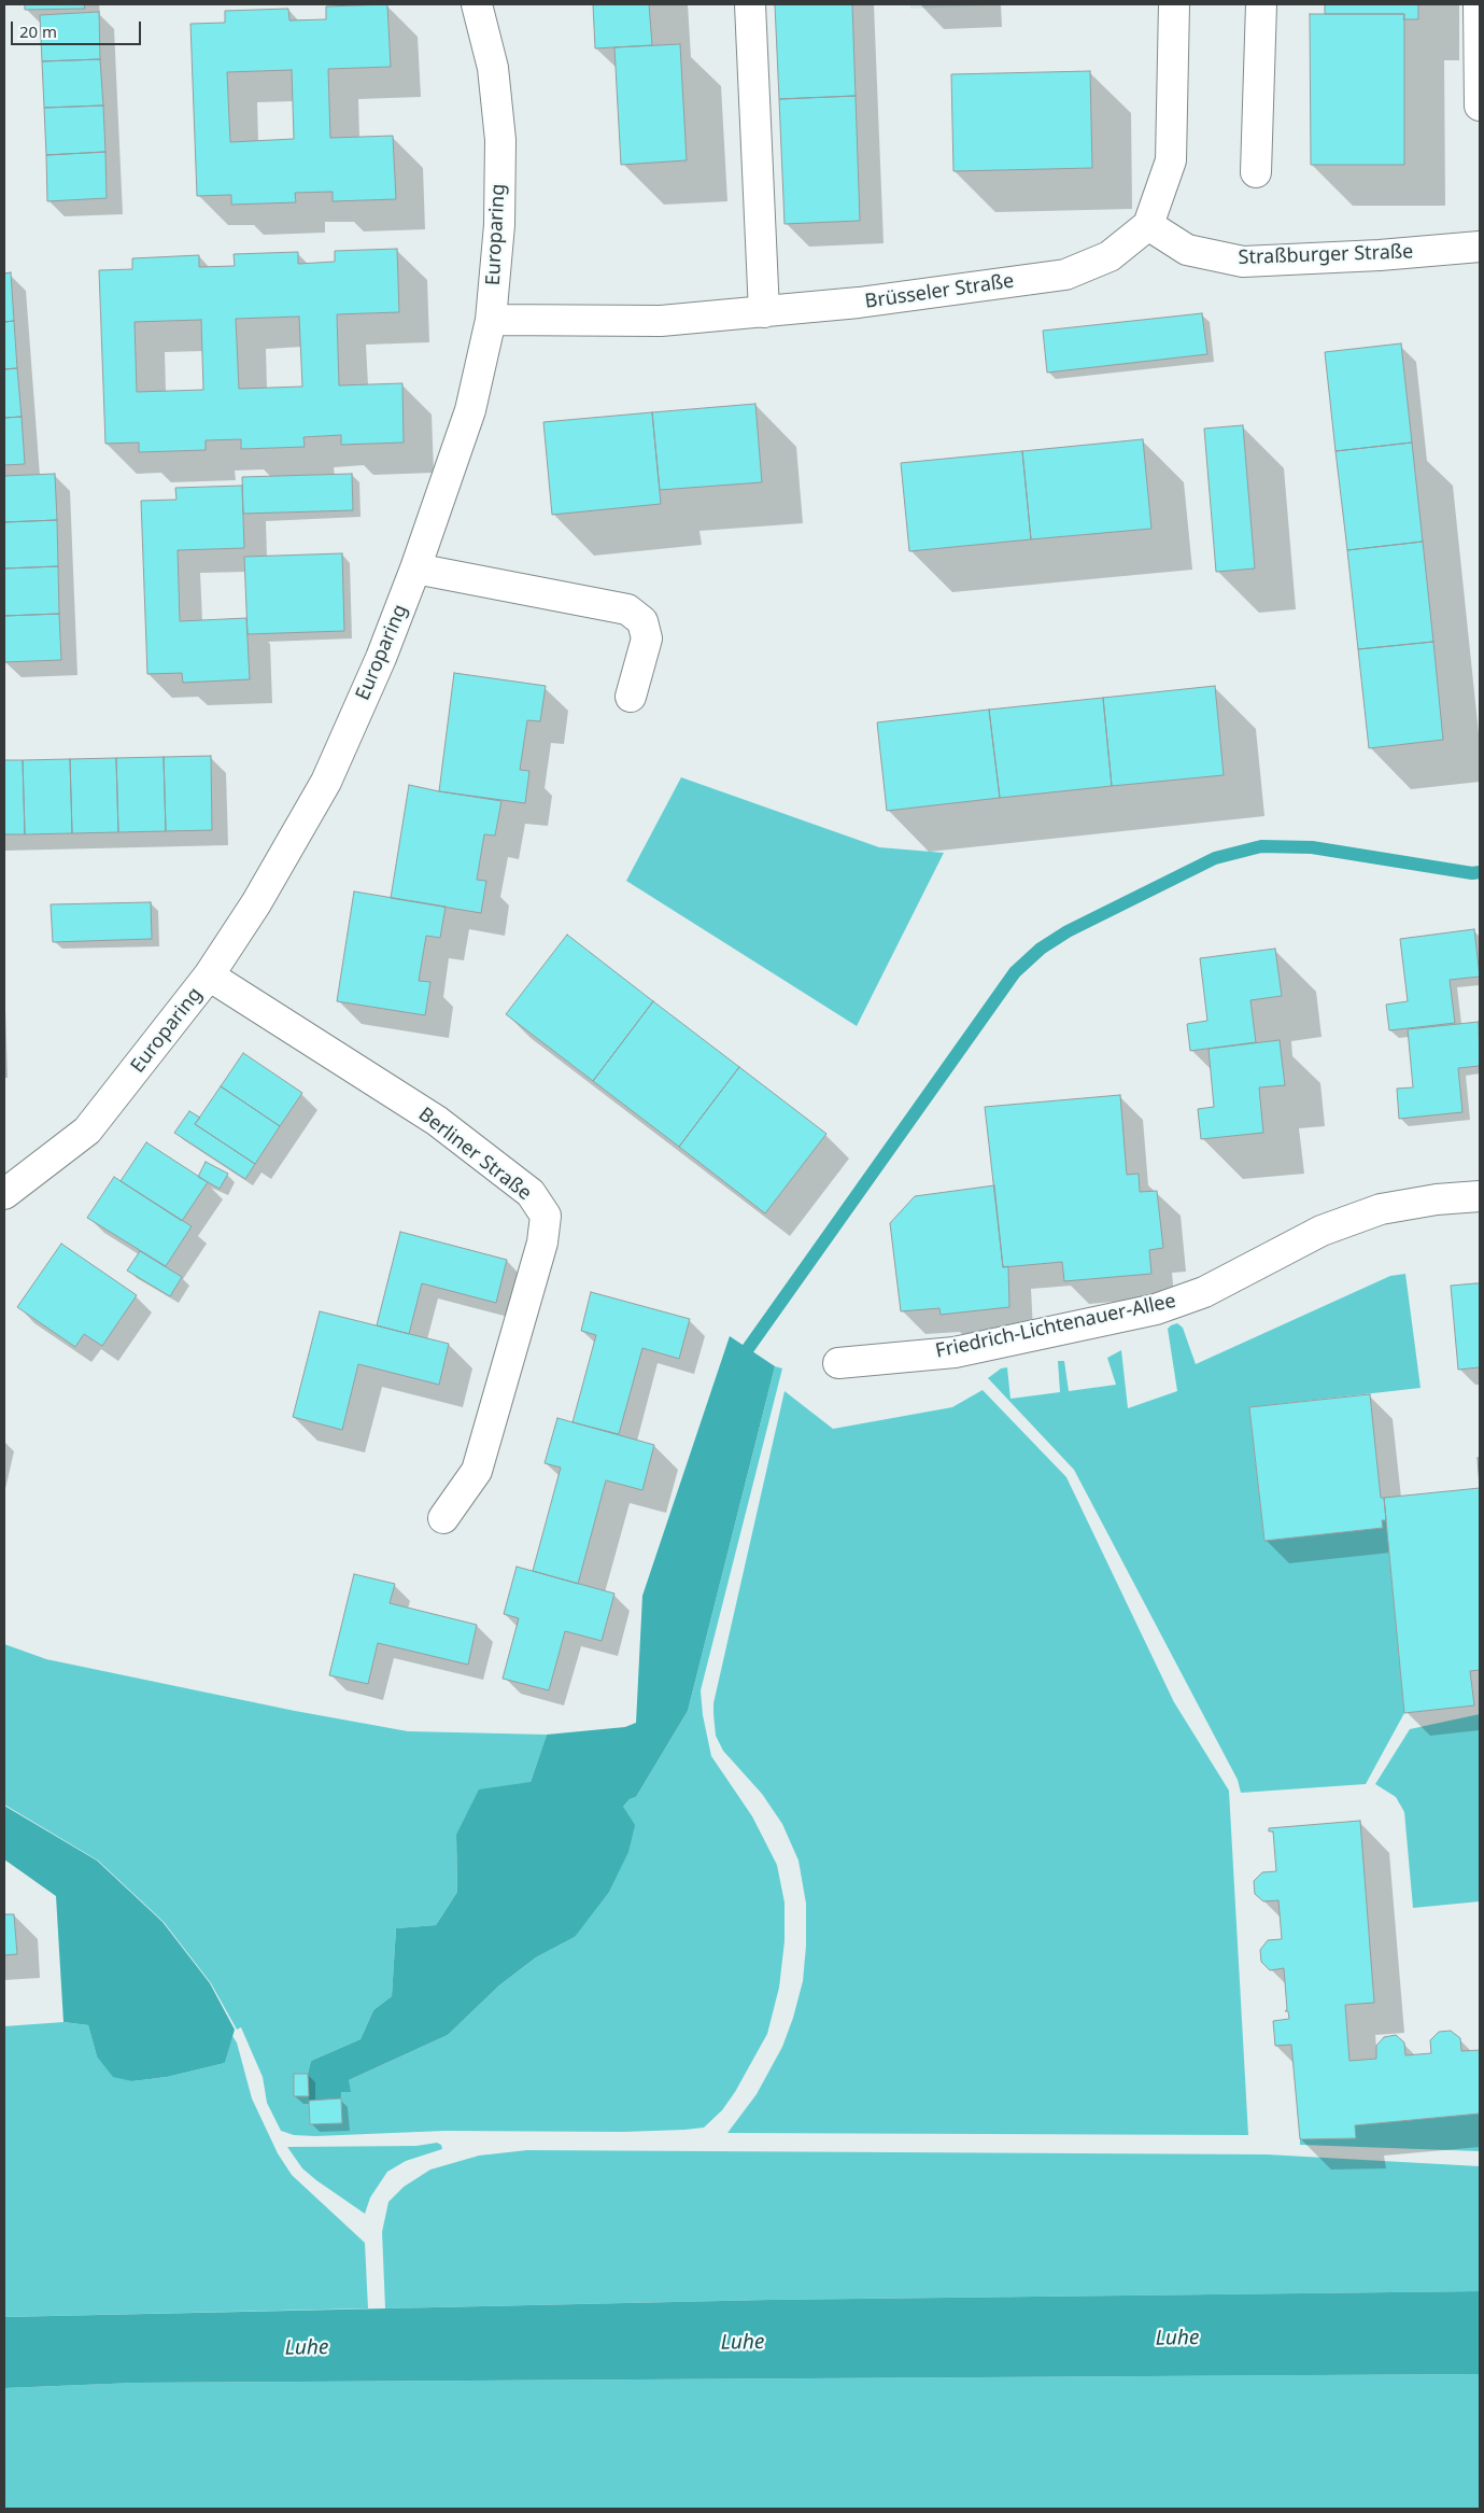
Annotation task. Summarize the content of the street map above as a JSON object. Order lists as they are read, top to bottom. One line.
{"streets":{"street":["Europaring","Straßburger Straße","Brüsseler Straße","Berliner Straße","Friedrich-Lichtenauer-Allee"]},"crossings":[["Europaring","Brüsseler Straße"],["Europaring","Berliner Straße"],["Straßburger Straße","Brüsseler Straße"]],"water":["Luhe"],"scale_bar":"20 m"}
